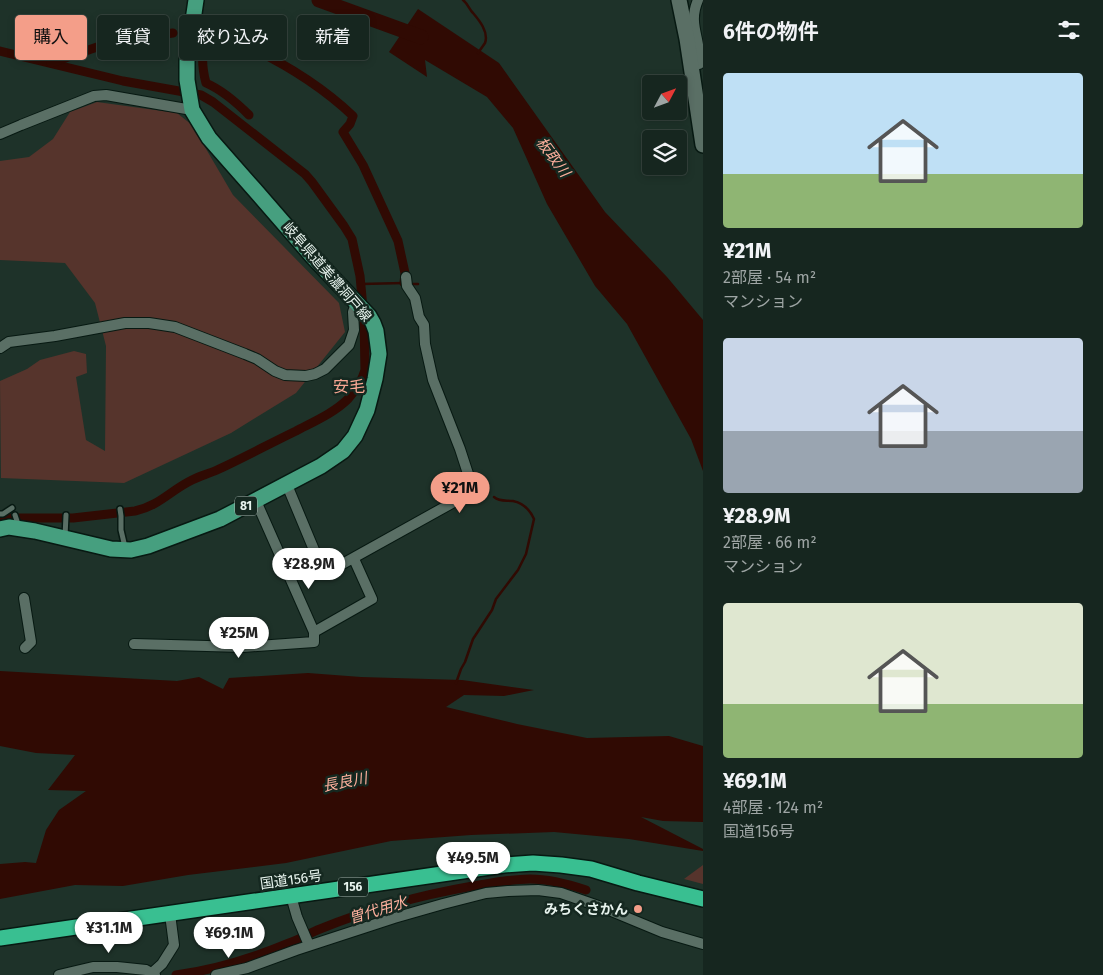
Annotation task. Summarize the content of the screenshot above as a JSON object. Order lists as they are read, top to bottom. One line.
{"streets":{"highway":["国道156号","156"],"main road":["岐阜県道美濃洞戸線","81"]},"districts":["安毛"],"water":["板取川","長良川","曽代用水"],"places":["みちくさかん"],"north":"top right","page":{"heading":"6件の物件","chip":["購入","賃貸","絞り込み","新着"],"list":[{"name":"¥21M","note":"2部屋 · 54 m² · マンション"},{"name":"¥28.9M","note":"2部屋 · 66 m² · マンション"},{"name":"¥69.1M","note":"4部屋 · 124 m² · 国道156号"}],"price":["¥21M","¥28.9M","¥25M","¥49.5M","¥31.1M","¥69.1M"]}}
